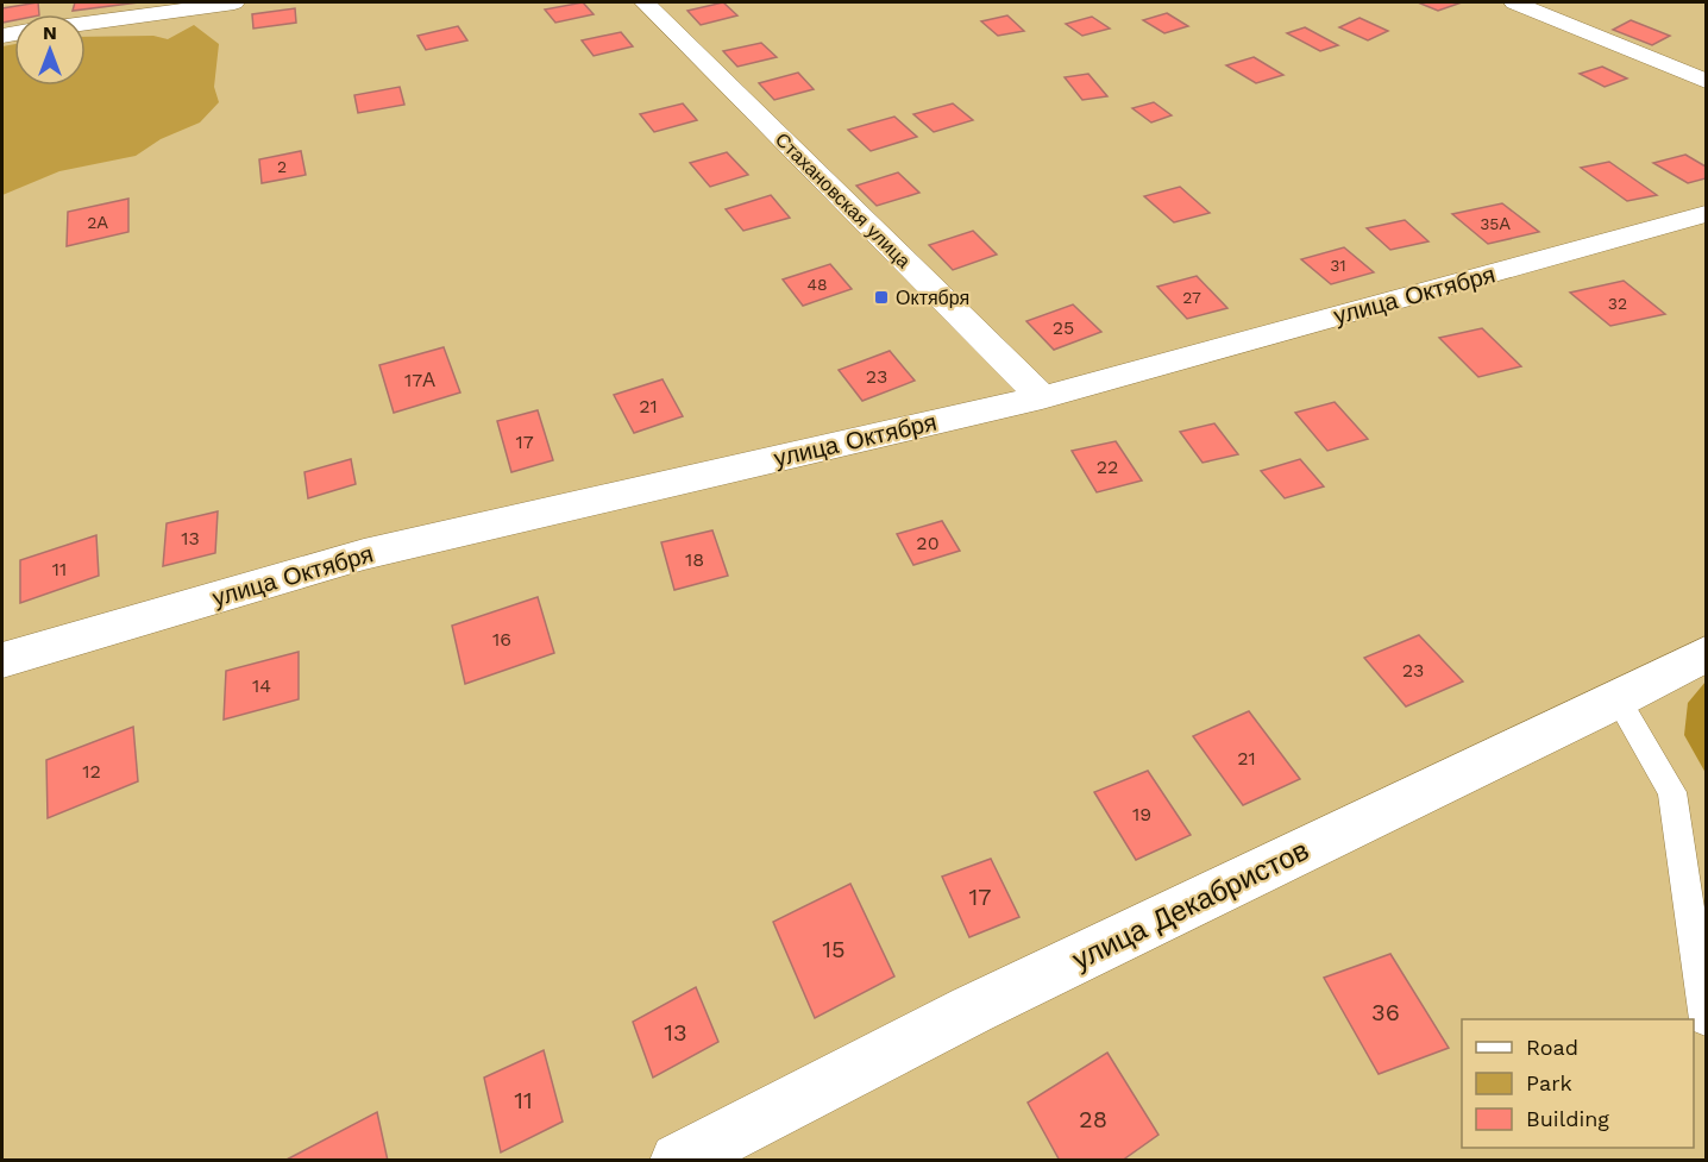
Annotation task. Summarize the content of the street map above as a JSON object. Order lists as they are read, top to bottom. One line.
{"streets":{"street":["Стахановская улица","улица Октября","улица Декабристов"]},"crossings":[["Стахановская улица","улица Октября"]],"places":{"transit":["Октября"]},"house_numbers":["2","2А","35А","31","48","27","32","25","23","17А","21","17","22","13","20","18","11","16","23","14","21","12","19","17","15","36","13","11","28"],"legend":["Road","Park","Building"],"north":"top"}
